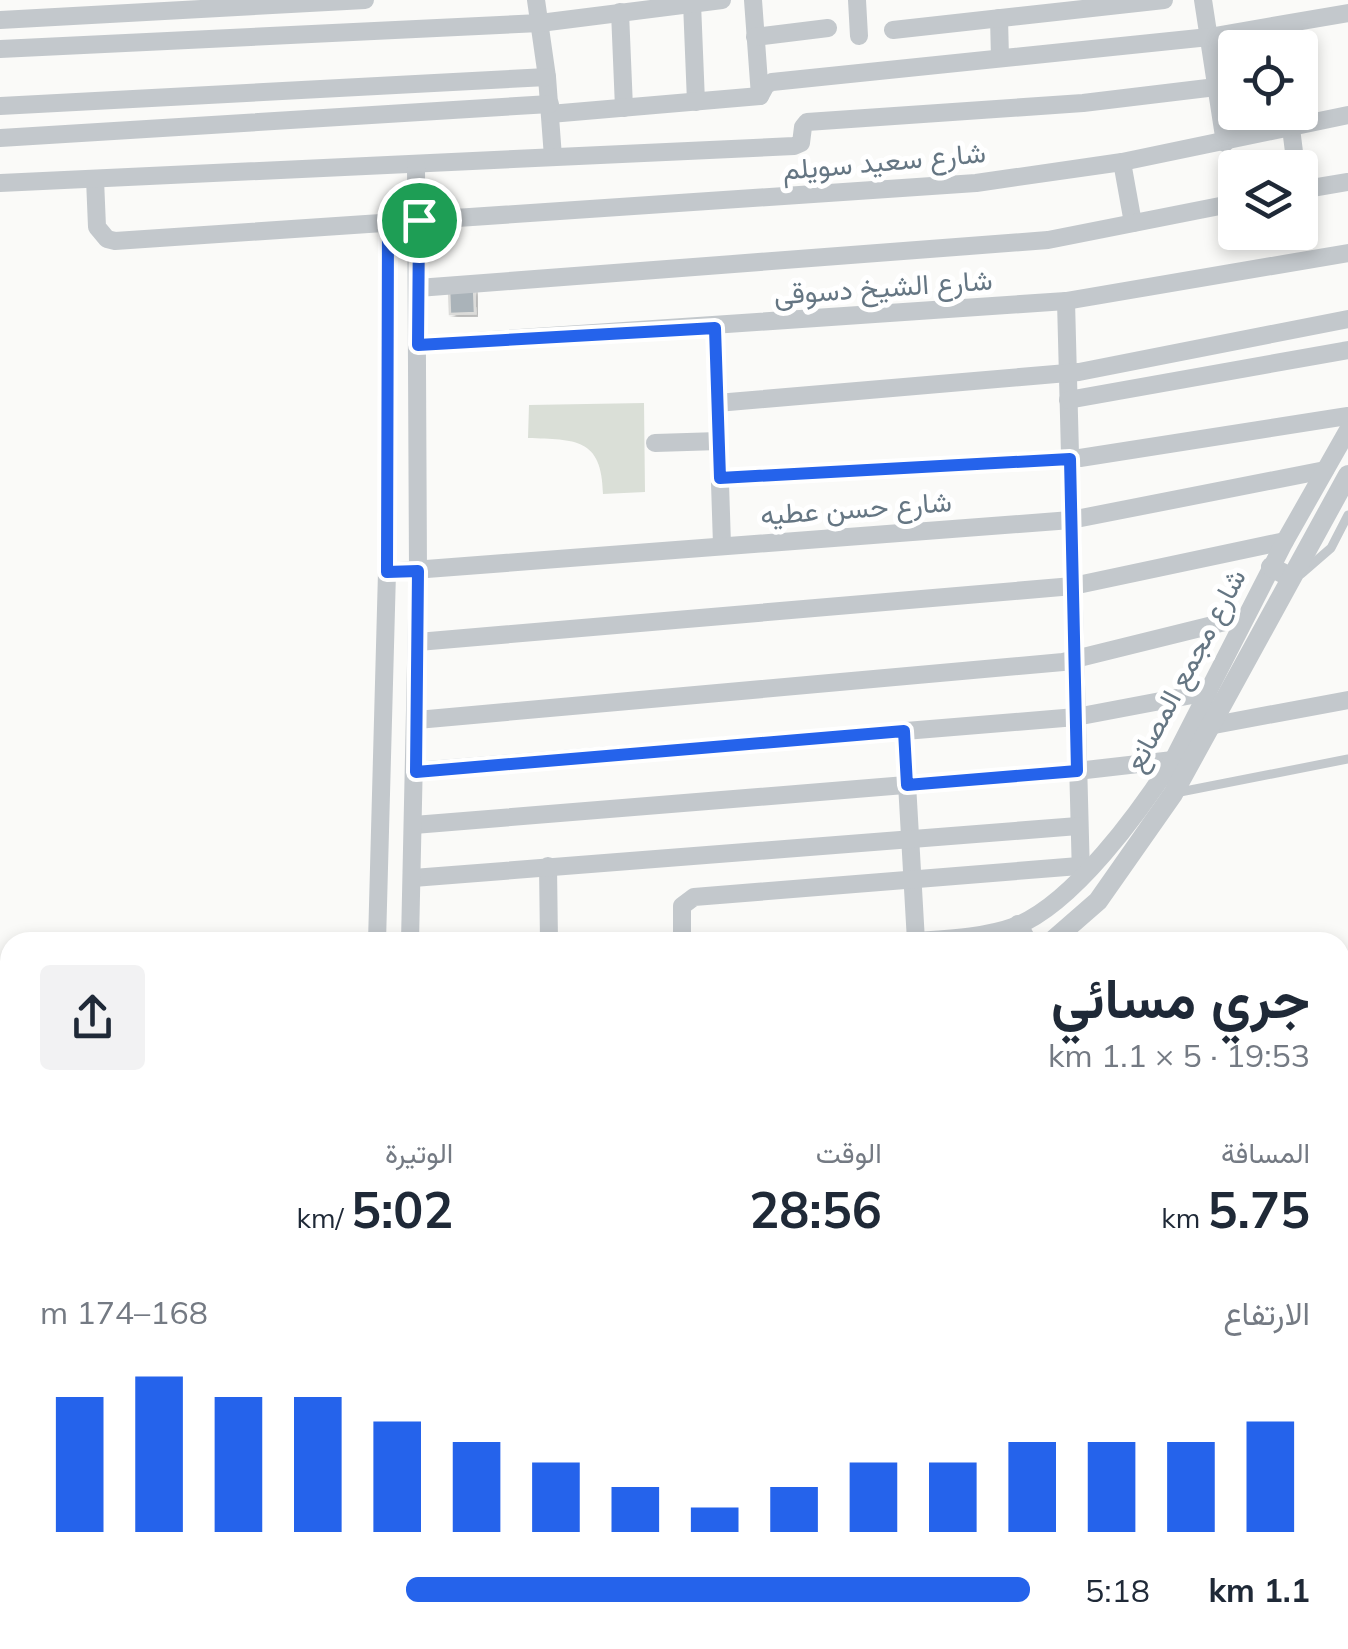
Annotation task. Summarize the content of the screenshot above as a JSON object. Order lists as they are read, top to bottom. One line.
{"streets":{"street":["شارع سعيد سويلم","شارع الشيخ دسوقى","شارع حسن عطيه","شارع مجمع المصانع"]},"crossings":[["شارع حسن عطيه","شارع مجمع المصانع"]],"page":{"heading":["جري مسائي","19:53 · 5 × 1.1 km"],"stats":[["المسافة","5.75 km"],["الوقت","28:56"],["الوتيرة","5:02 /km"]],"chart":["الارتفاع","168–174 m"],"list":[{"name":"1.1 km","note":"5:18"}]}}
